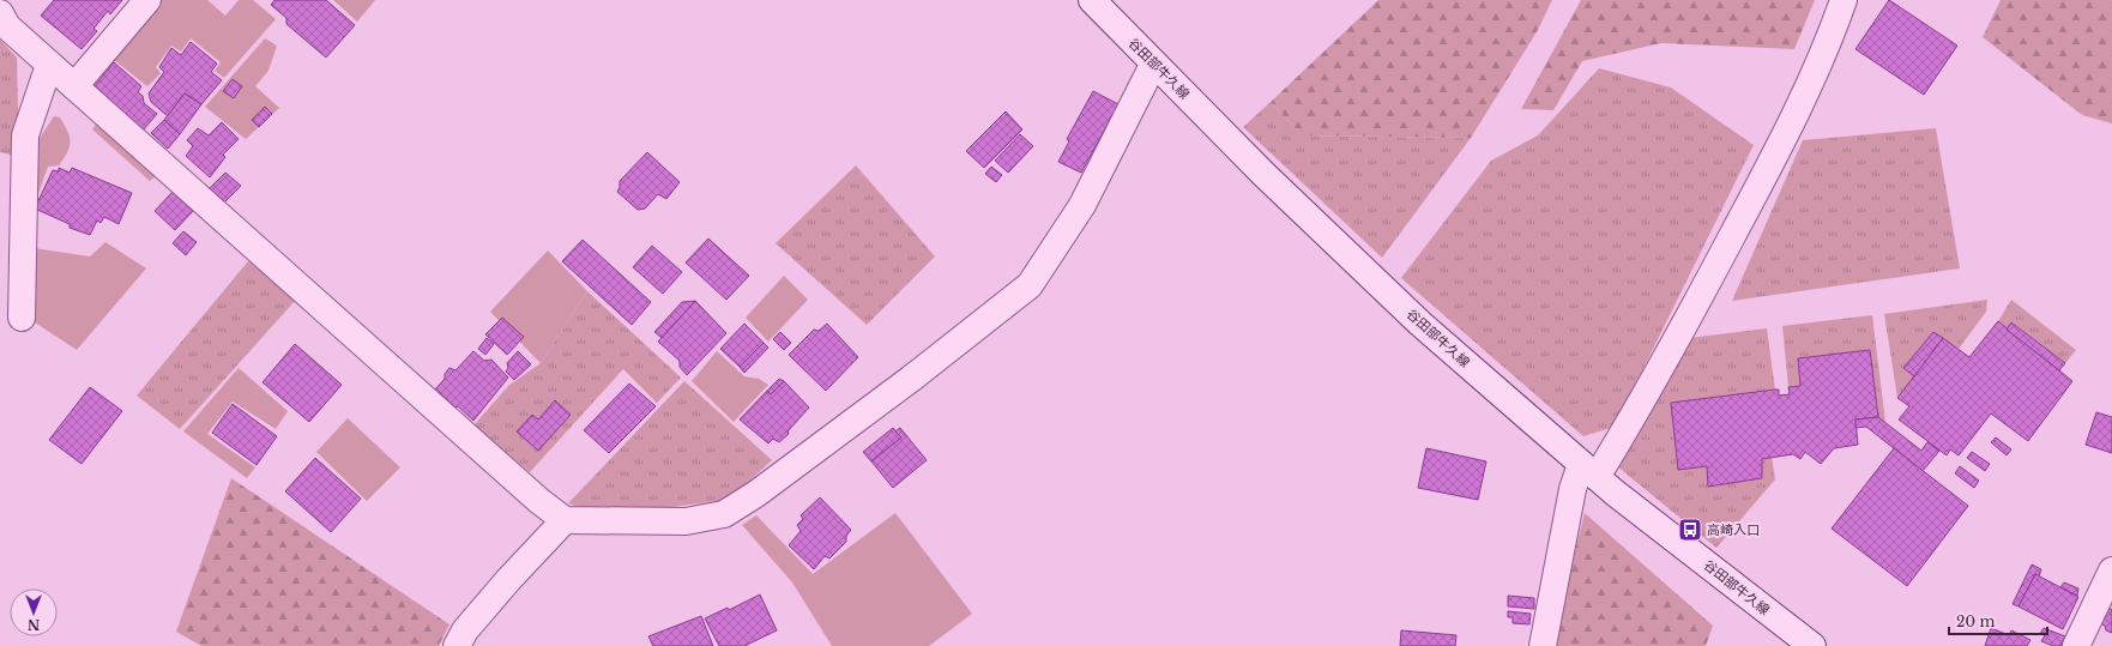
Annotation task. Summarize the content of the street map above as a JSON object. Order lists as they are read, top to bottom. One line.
{"streets":{"street":["谷田部牛久線"]},"places":{"bus stop":["高崎入口"]},"scale_bar":"20 m","north":"bottom"}
